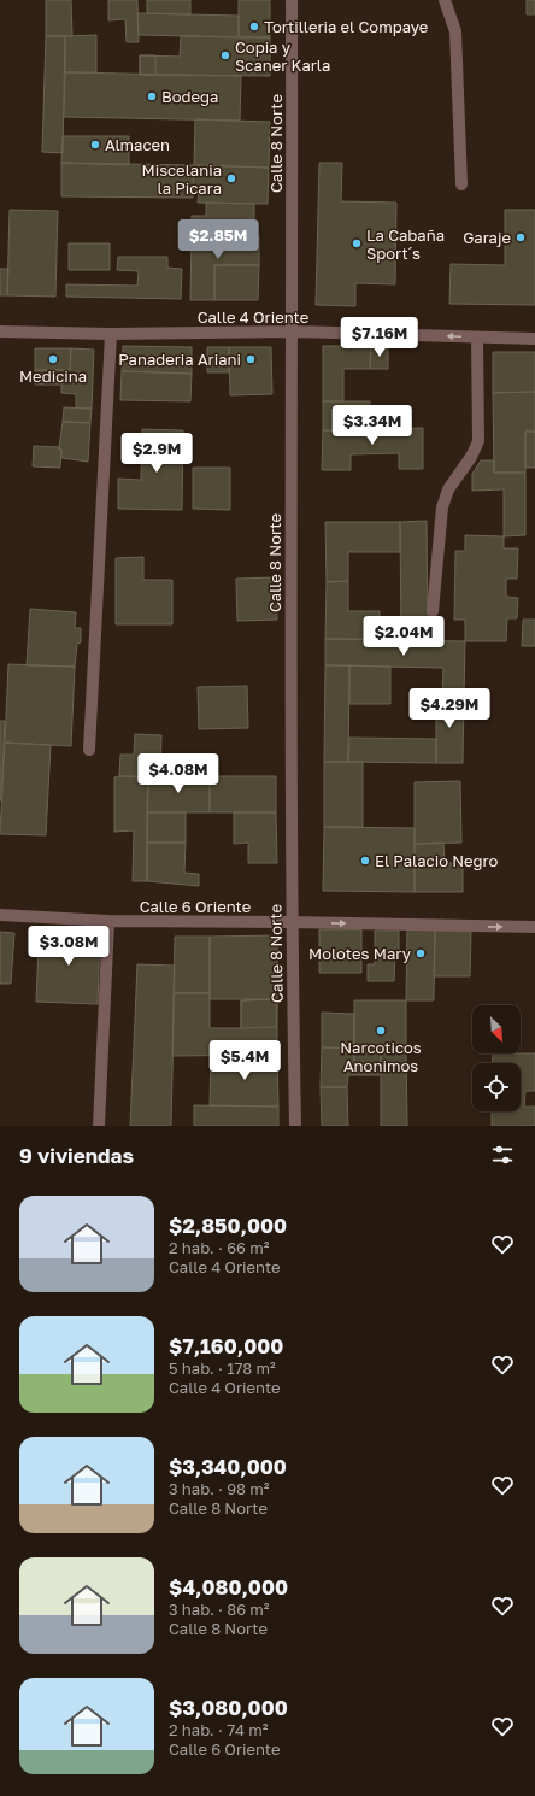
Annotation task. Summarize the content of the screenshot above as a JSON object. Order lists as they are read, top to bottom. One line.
{"streets":{"street":["Calle 8 Norte","Calle 4 Oriente","Calle 6 Oriente"]},"crossings":[["Calle 8 Norte","Calle 4 Oriente"],["Calle 8 Norte","Calle 6 Oriente"]],"one_way":["Calle 6 Oriente"],"places":["Tortilleria el Compaye","Copia y Scaner Karla","Bodega","Almacen","Miscelania la Picara","Garaje","La Cabaña Sport´s","Medicina","Panaderia Ariani","El Palacio Negro","Molotes Mary","Narcoticos Anonimos"],"north":"bottom right","page":{"price":["$2.85M","$7.16M","$3.34M","$2.9M","$2.04M","$4.29M","$4.08M","$3.08M","$5.4M"],"heading":"9 viviendas","list":[{"name":"$2,850,000","note":"2 hab. · 66 m² · Calle 4 Oriente"},{"name":"$7,160,000","note":"5 hab. · 178 m² · Calle 4 Oriente"},{"name":"$3,340,000","note":"3 hab. · 98 m² · Calle 8 Norte"},{"name":"$4,080,000","note":"3 hab. · 86 m² · Calle 8 Norte"},{"name":"$3,080,000","note":"2 hab. · 74 m² · Calle 6 Oriente"}]}}
